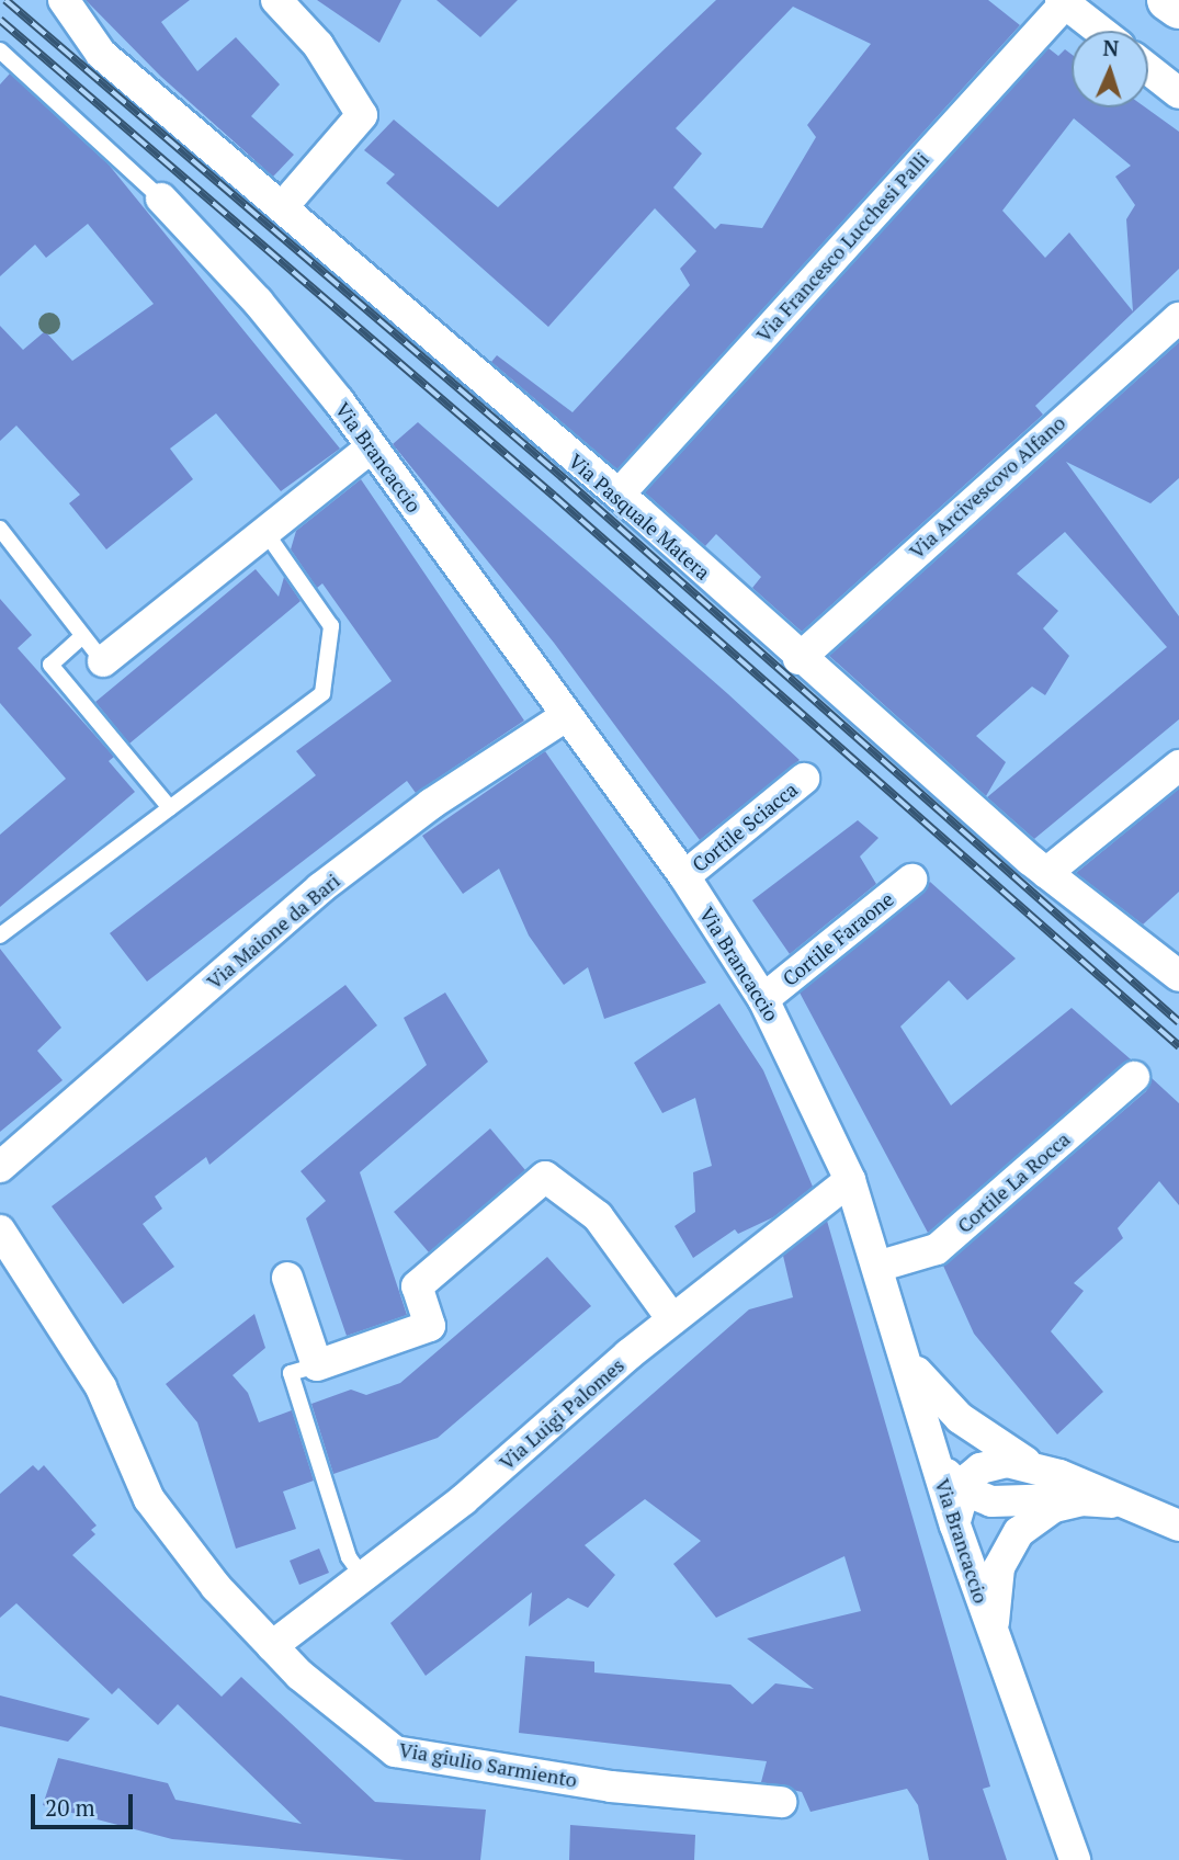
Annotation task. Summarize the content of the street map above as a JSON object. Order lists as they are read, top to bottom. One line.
{"streets":{"street":["Via Francesco Lucchesi Palli","Via Brancaccio","Via Arcivescovo Alfano","Via Pasquale Matera","Cortile Sciacca","Via Maione da Bari","Cortile Faraone","Cortile La Rocca","Via Luigi Palomes","Via giulio Sarmiento"]},"crossings":[["Via Francesco Lucchesi Palli","Via Pasquale Matera"],["Via Brancaccio","Cortile Sciacca"],["Via Brancaccio","Via Maione da Bari"],["Via Brancaccio","Cortile Faraone"],["Via Brancaccio","Cortile La Rocca"],["Via Brancaccio","Via Luigi Palomes"],["Via Arcivescovo Alfano","Via Pasquale Matera"],["Via Luigi Palomes","Via giulio Sarmiento"]],"scale_bar":"20 m","north":"top"}
